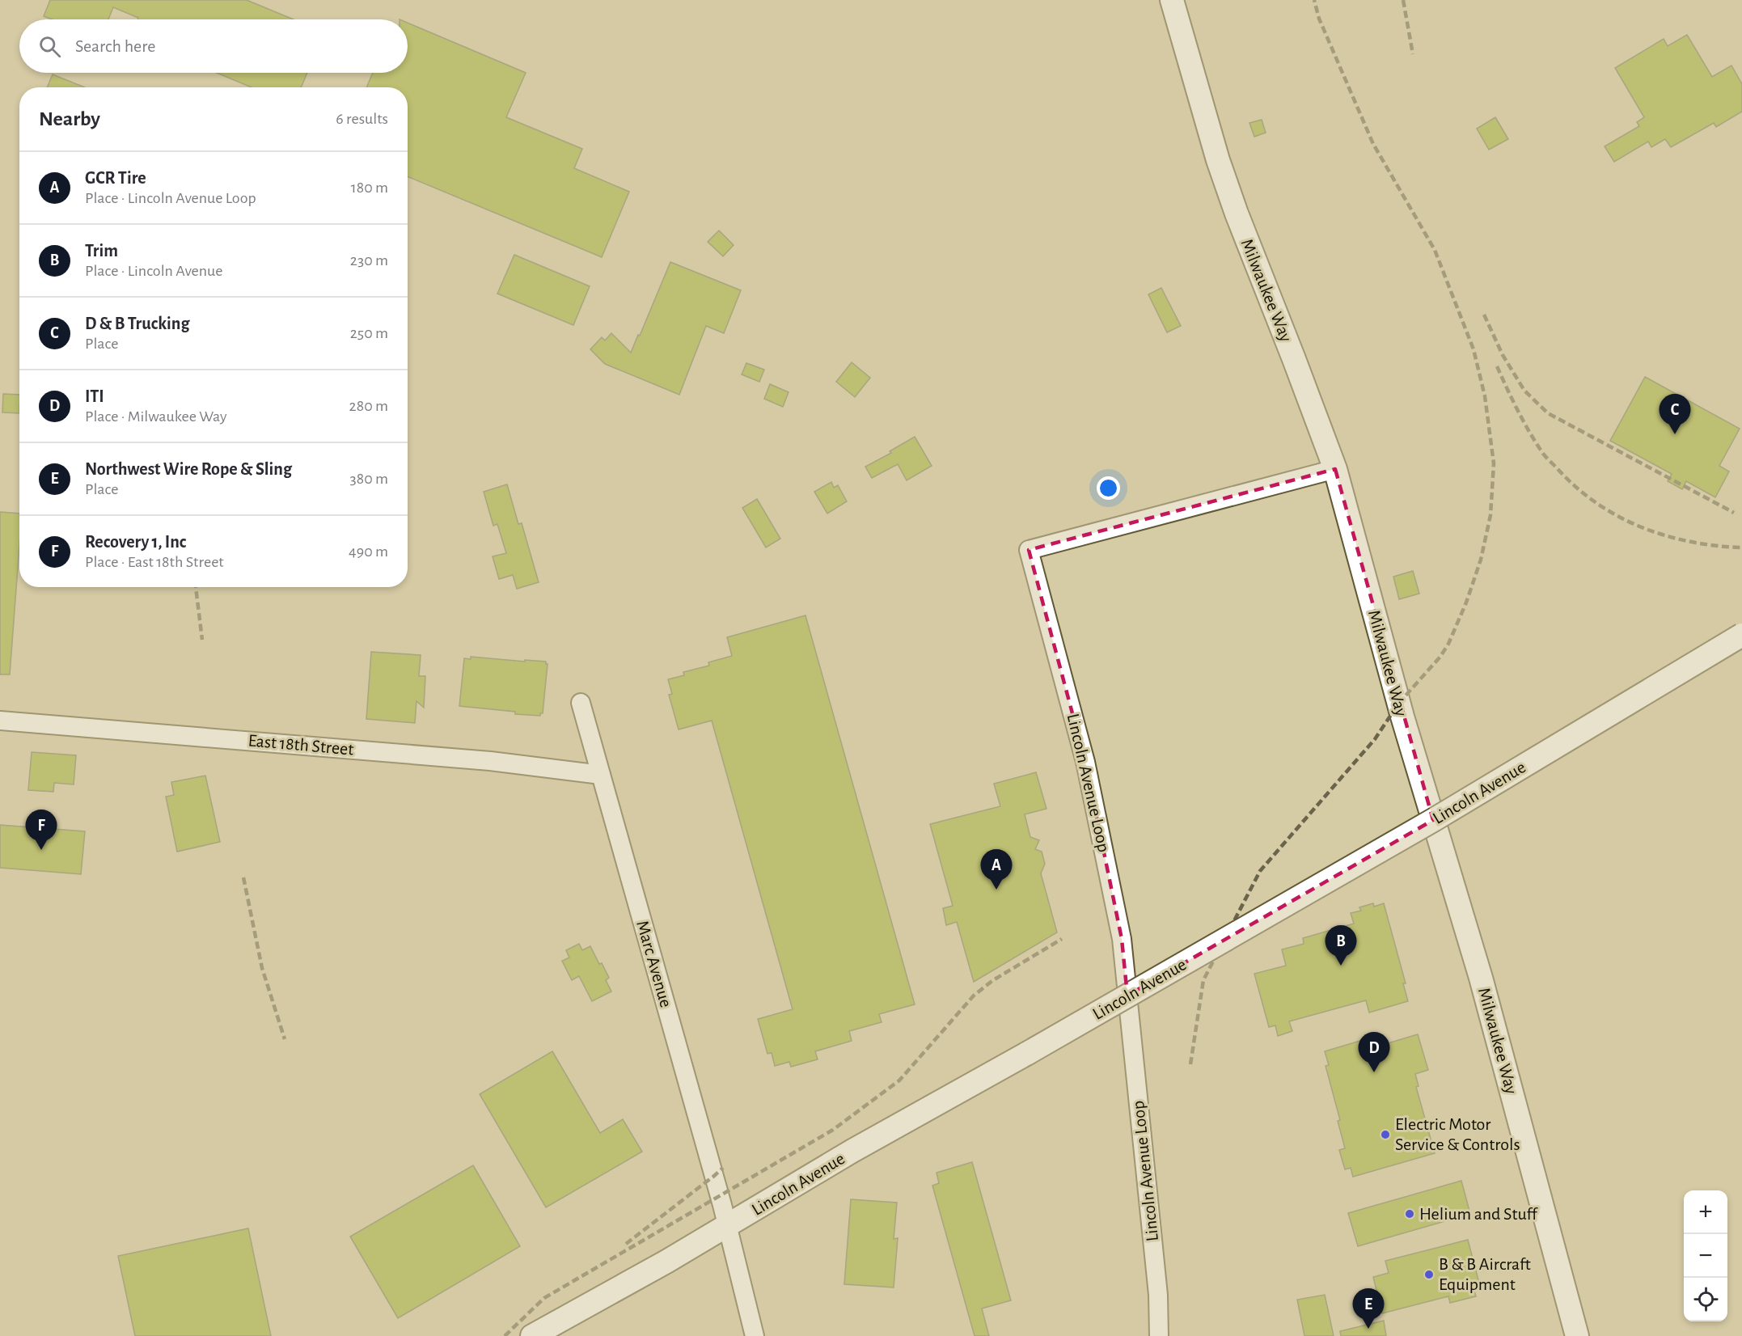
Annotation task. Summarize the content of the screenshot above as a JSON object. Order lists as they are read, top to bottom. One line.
{"streets":{"street":["Milwaukee Way","East 18th Street","Lincoln Avenue Loop","Lincoln Avenue","Marc Avenue"]},"crossings":[["Milwaukee Way","Lincoln Avenue Loop"],["East 18th Street","Marc Avenue"],["Lincoln Avenue","Marc Avenue"]],"places":["Electric Motor Service & Controls","Helium and Stuff","B & B Aircraft Equipment"],"page":{"search":"Search here","heading":["Nearby","6 results"],"list":[{"mark":"A","name":"GCR Tire","note":"Place · Lincoln Avenue Loop","value":"180 m"},{"mark":"B","name":"Trim","note":"Place · Lincoln Avenue","value":"230 m"},{"mark":"C","name":"D & B Trucking","note":"Place","value":"250 m"},{"mark":"D","name":"ITI","note":"Place · Milwaukee Way","value":"280 m"},{"mark":"E","name":"Northwest Wire Rope & Sling","note":"Place","value":"380 m"},{"mark":"F","name":"Recovery 1, Inc","note":"Place · East 18th Street","value":"490 m"}],"pins":["C","F","A","B","D","E"],"map_buttons":["+","−"]}}
